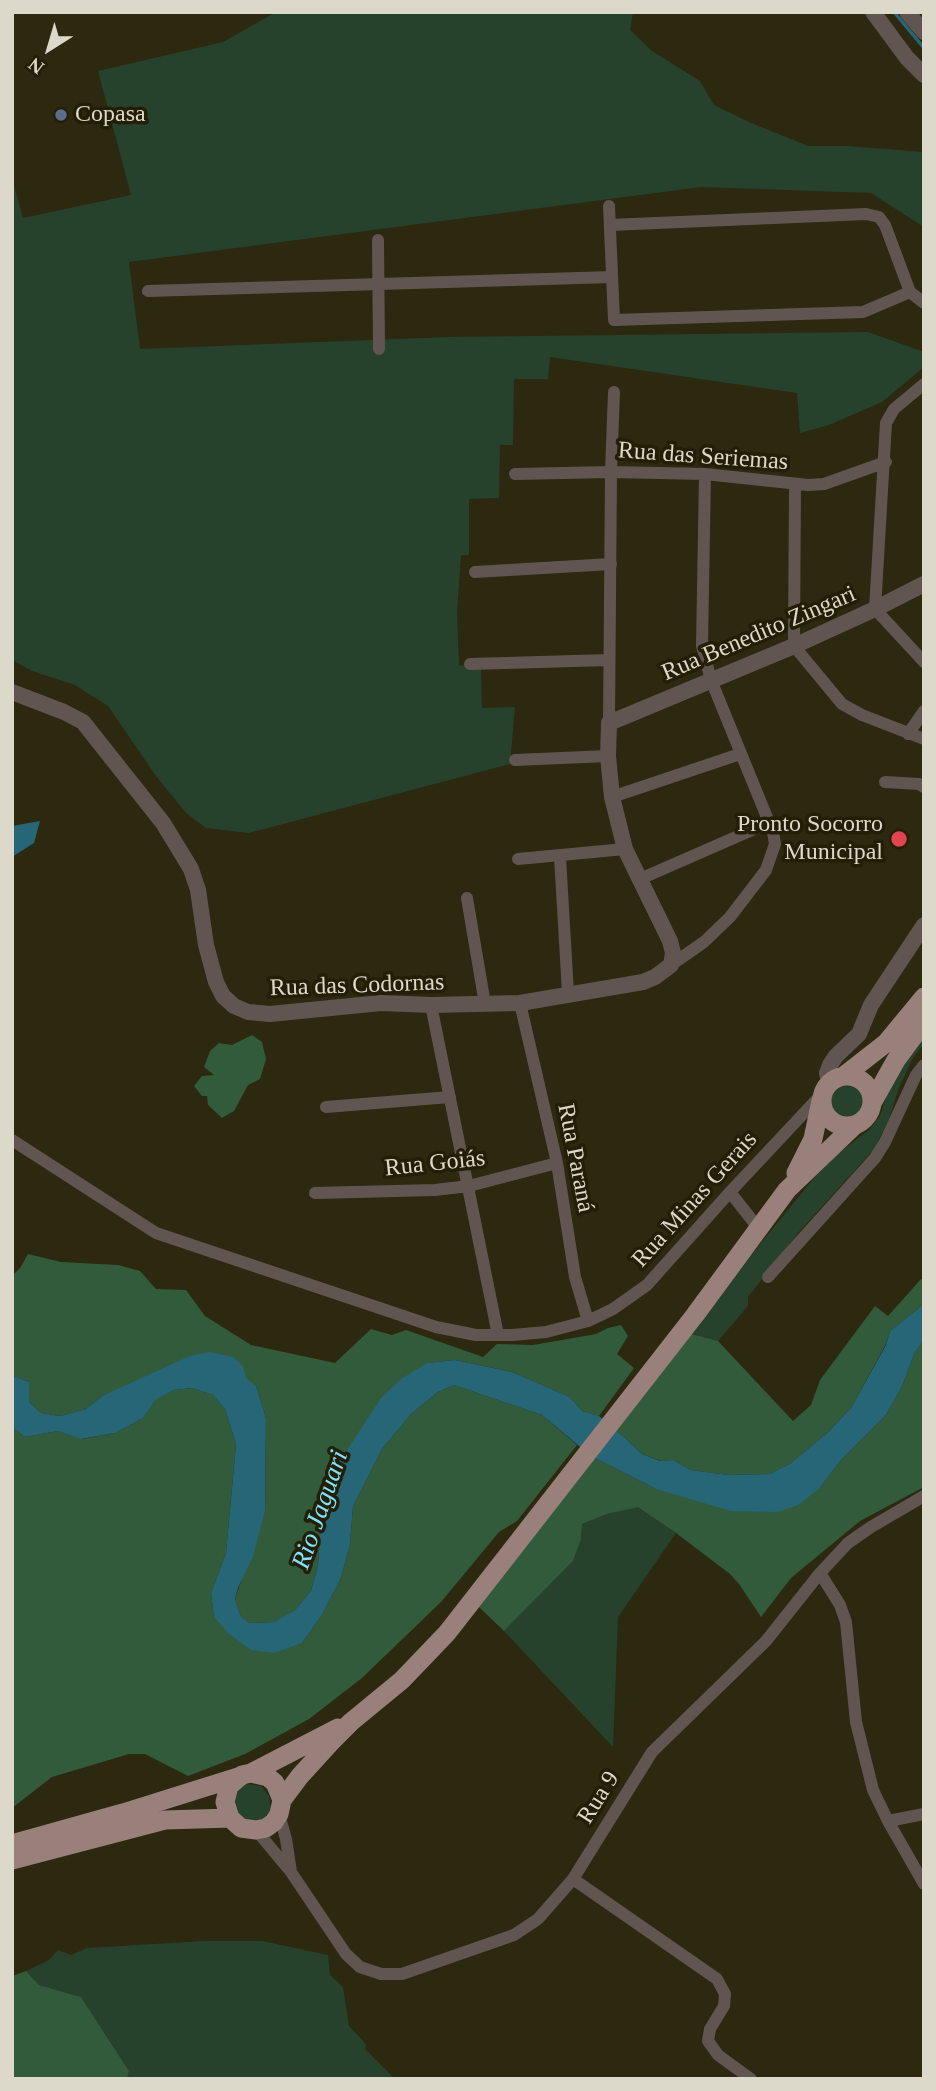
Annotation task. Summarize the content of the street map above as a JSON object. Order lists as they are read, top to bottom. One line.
{"streets":{"street":["Rua das Seriemas","Rua Benedito Zingari","Rua das Codornas","Rua Paraná","Rua Goiás","Rua Minas Gerais","Rua 9"]},"crossings":[["Rua das Codornas","Rua Paraná"],["Rua Paraná","Rua Goiás"],["Rua Paraná","Rua Minas Gerais"]],"water":["Rio Jaguari"],"places":["Copasa","Pronto Socorro Municipal"],"north":"bottom left"}
